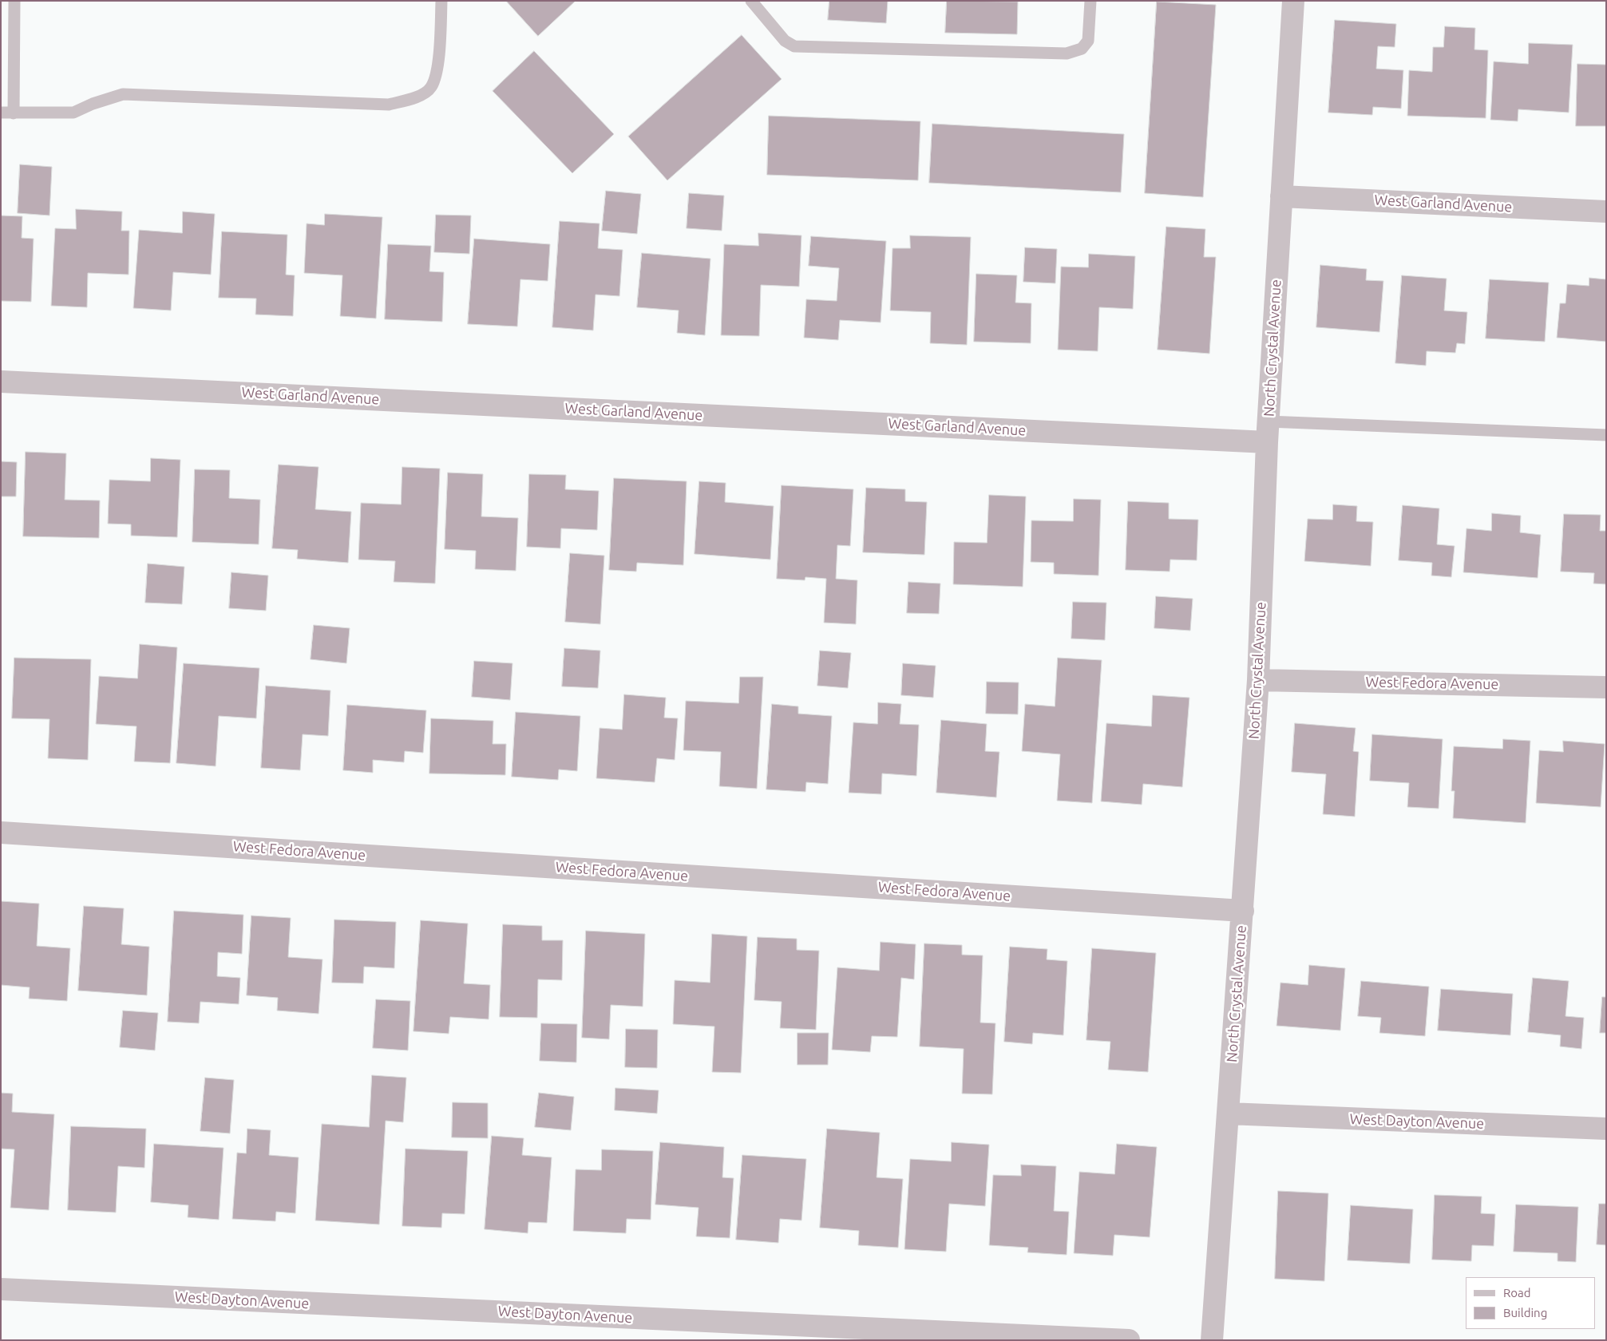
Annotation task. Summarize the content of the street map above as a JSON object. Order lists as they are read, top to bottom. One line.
{"streets":{"street":["West Garland Avenue","North Crystal Avenue","West Fedora Avenue","West Dayton Avenue"]},"crossings":[["West Garland Avenue","North Crystal Avenue"],["North Crystal Avenue","West Fedora Avenue"],["North Crystal Avenue","West Dayton Avenue"]],"legend":["Road","Building"]}
